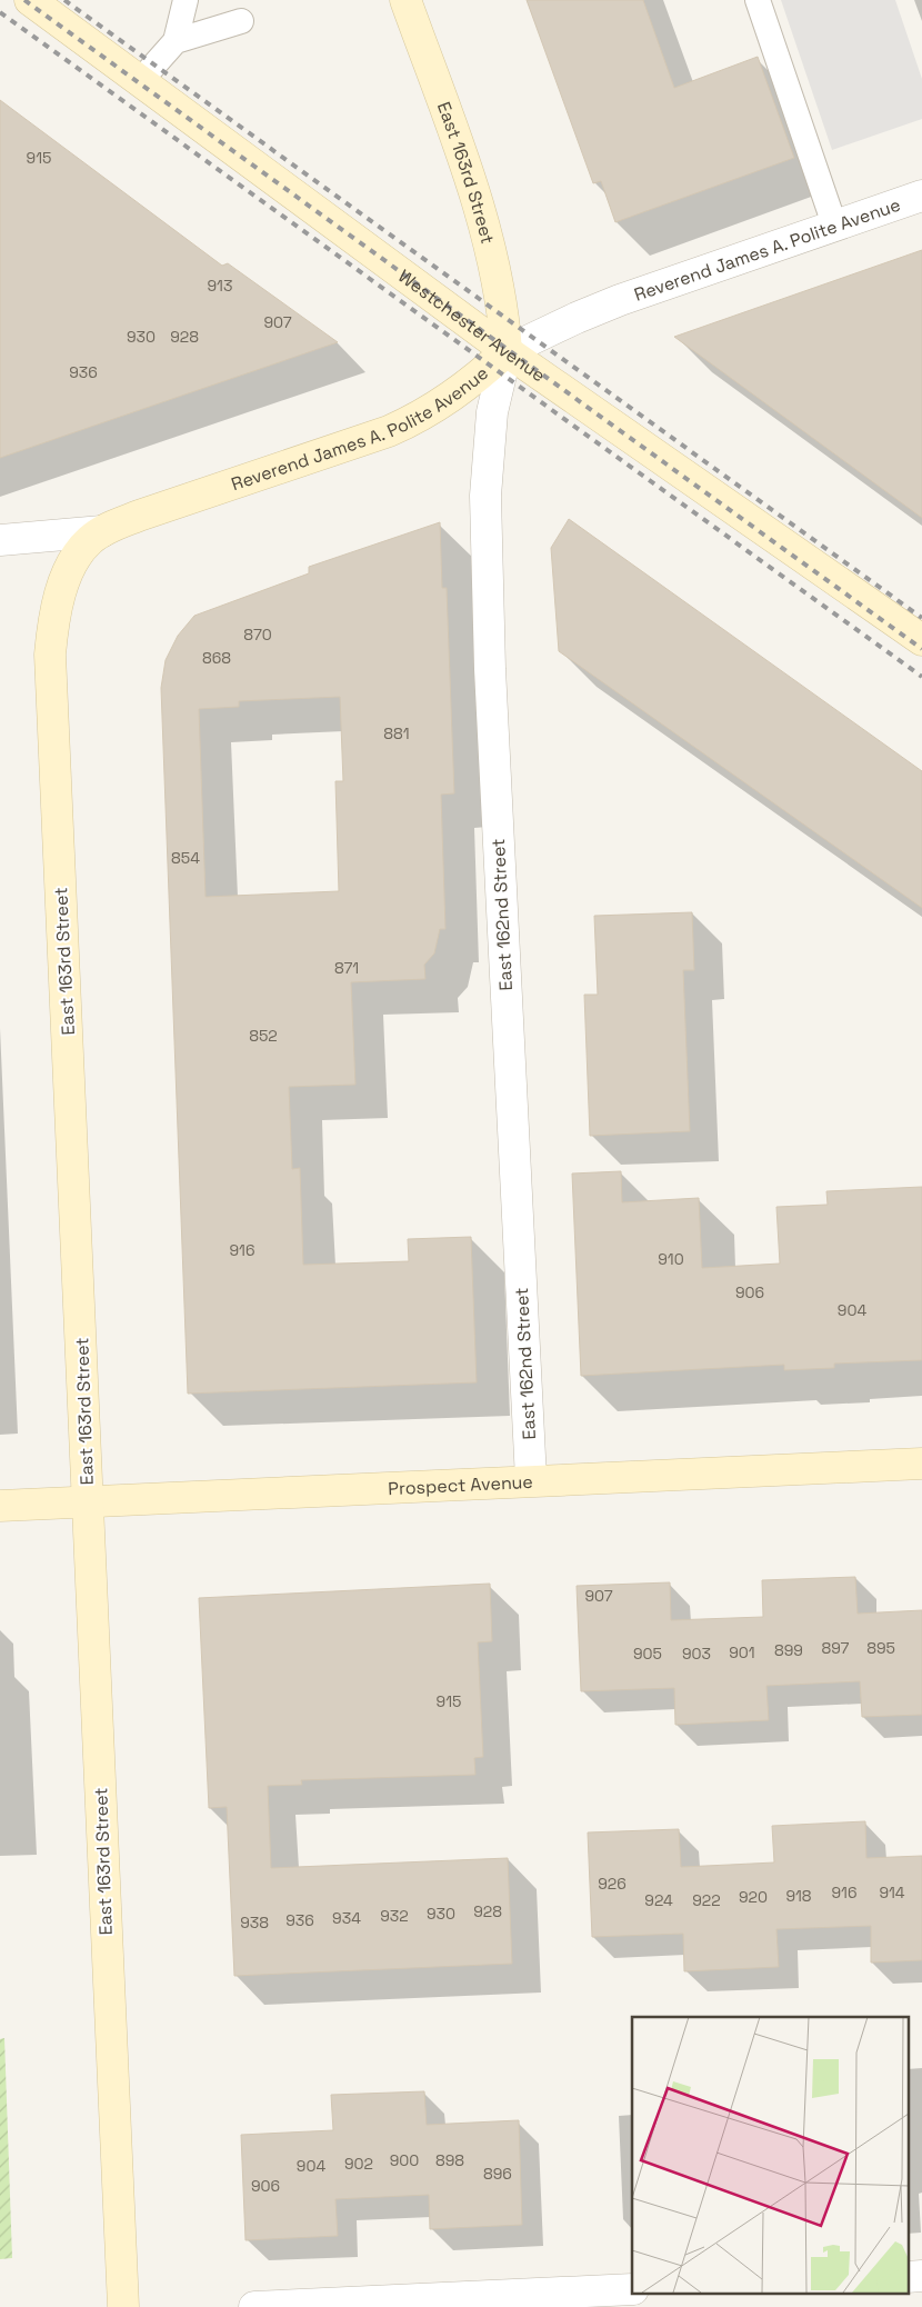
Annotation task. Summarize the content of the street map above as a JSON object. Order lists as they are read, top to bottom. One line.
{"streets":{"main road":["East 163rd Street","Reverend James A. Polite Avenue","Westchester Avenue","Prospect Avenue"],"street":["East 162nd Street"]},"crossings":[["East 163rd Street","Reverend James A. Polite Avenue"],["East 163rd Street","Westchester Avenue"],["East 163rd Street","East 162nd Street"],["East 163rd Street","Prospect Avenue"],["Reverend James A. Polite Avenue","Westchester Avenue"],["Reverend James A. Polite Avenue","East 162nd Street"],["Westchester Avenue","East 162nd Street"],["East 162nd Street","Prospect Avenue"]],"house_numbers":["915","913","907","930","928","936","870","868","881","854","871","852","916","910","906","904","907","897","895","899","901","905","903","915","926","916","914","918","920","924","922","928","930","932","934","936","938","900","898","902","904","896","906"]}
